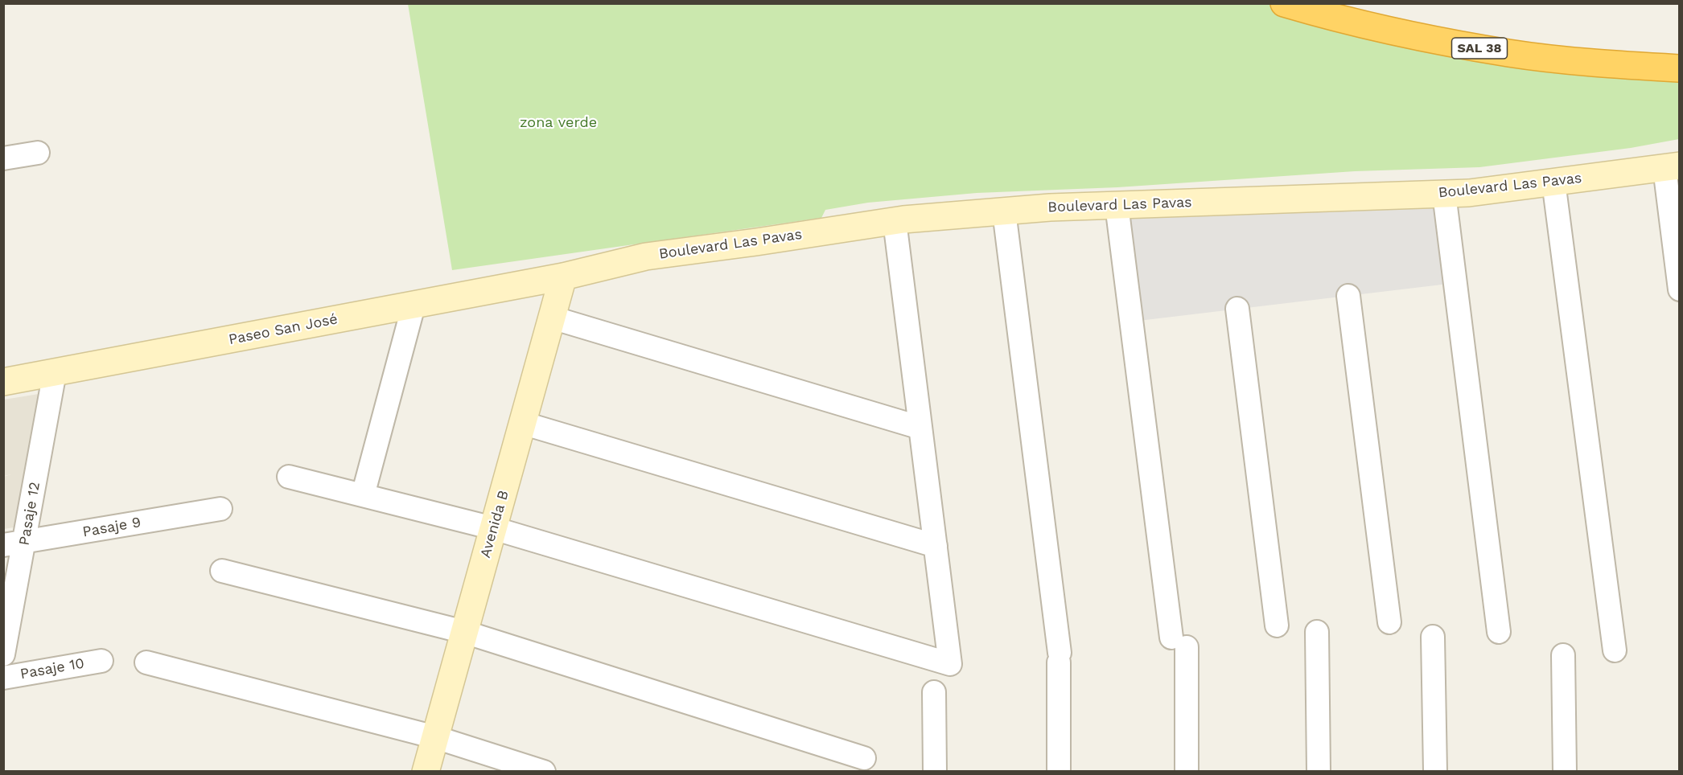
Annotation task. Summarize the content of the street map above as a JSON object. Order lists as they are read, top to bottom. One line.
{"streets":{"highway":["SAL 38"],"street":["Boulevard Las Pavas","Paseo San José","Pasaje 12","Avenida B","Pasaje 9","Pasaje 10"]},"crossings":[["Boulevard Las Pavas","Paseo San José"],["Boulevard Las Pavas","Avenida B"],["Paseo San José","Pasaje 12"],["Paseo San José","Avenida B"],["Pasaje 12","Pasaje 9"]],"parks":["zona verde"]}
